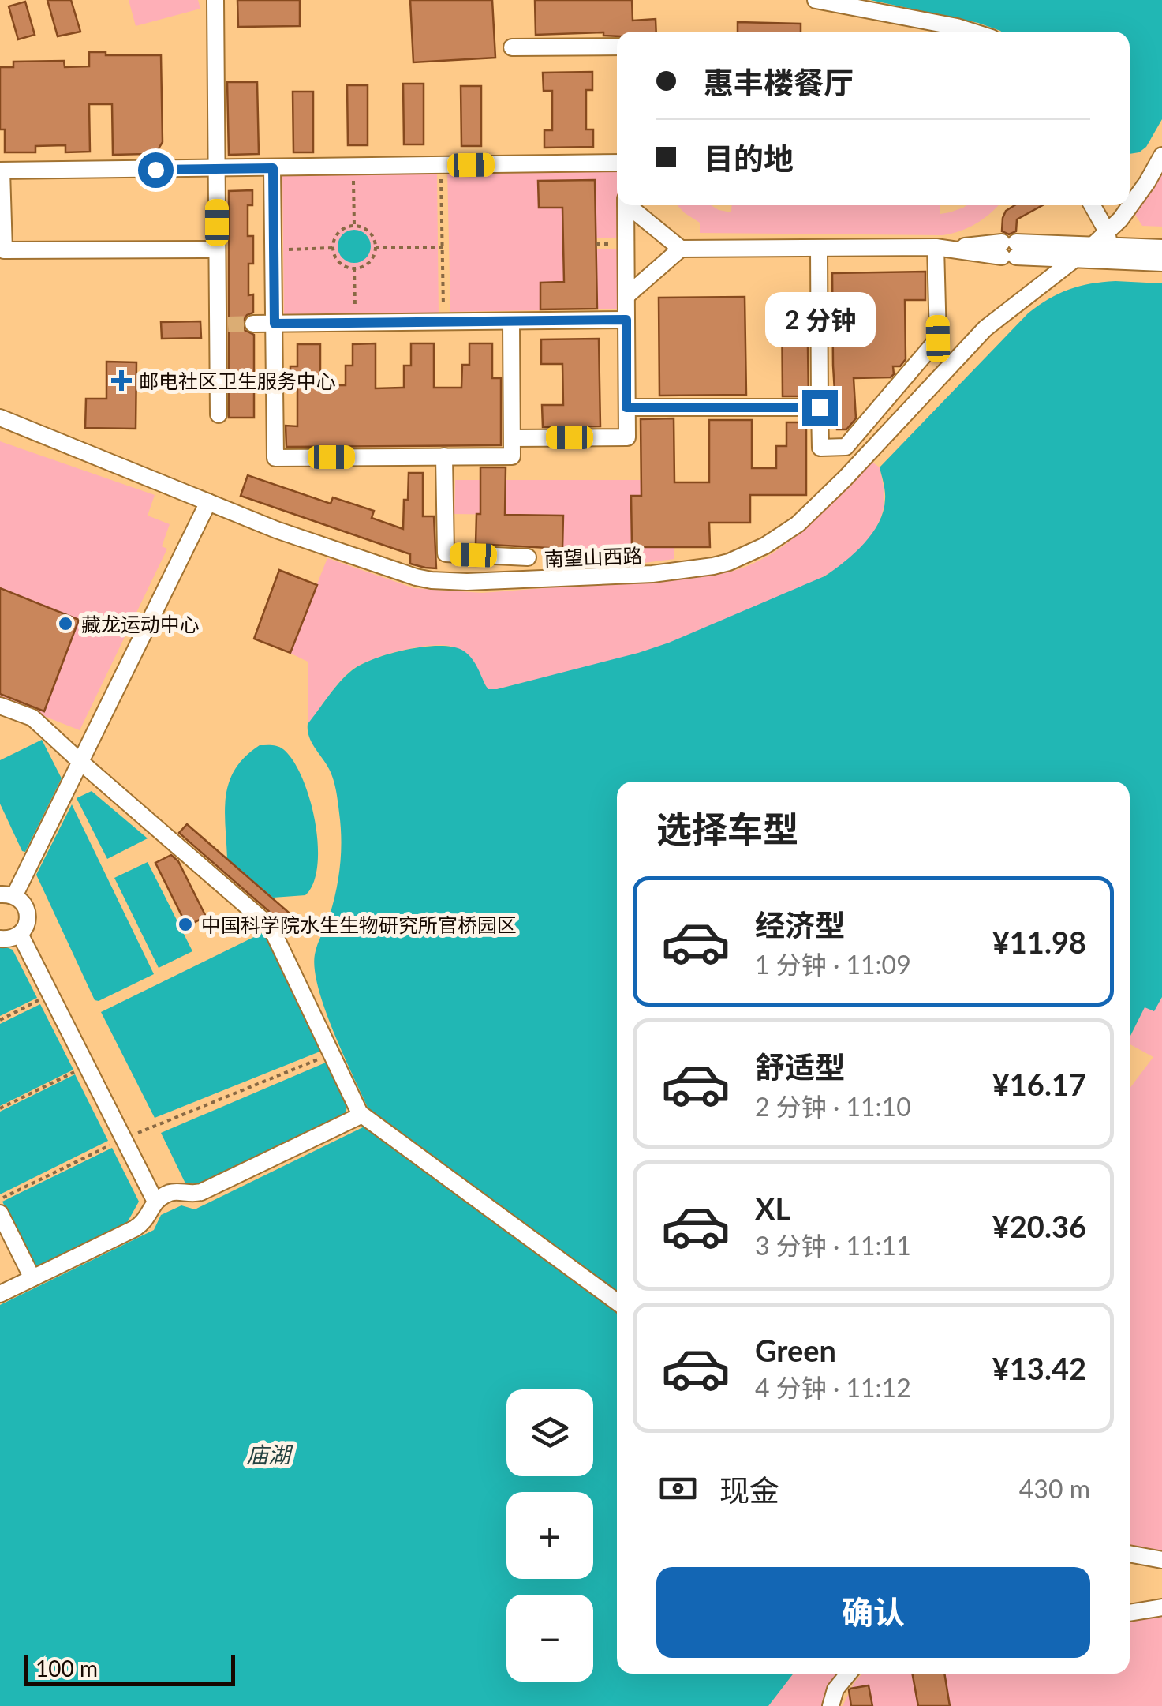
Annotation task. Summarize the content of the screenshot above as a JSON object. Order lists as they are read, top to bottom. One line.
{"streets":{"street":["南望山西路"]},"water":["庙湖"],"places":{"health":["邮电社区卫生服务中心"],"other":["藏龙运动中心","中国科学院水生生物研究所官桥园区"]},"scale_bar":"100 m","page":{"banner":["惠丰楼餐厅","目的地"],"bubble":"2 分钟","heading":"选择车型","list":[{"name":"经济型","note":"1 分钟 · 11:09","value":"¥11.98"},{"name":"舒适型","note":"2 分钟 · 11:10","value":"¥16.17"},{"name":"XL","note":"3 分钟 · 11:11","value":"¥20.36"},{"name":"Green","note":"4 分钟 · 11:12","value":"¥13.42"}],"map_buttons":["+","−"],"pay":["现金","430 m"],"buttons":"确认","scale":"100 m"}}
